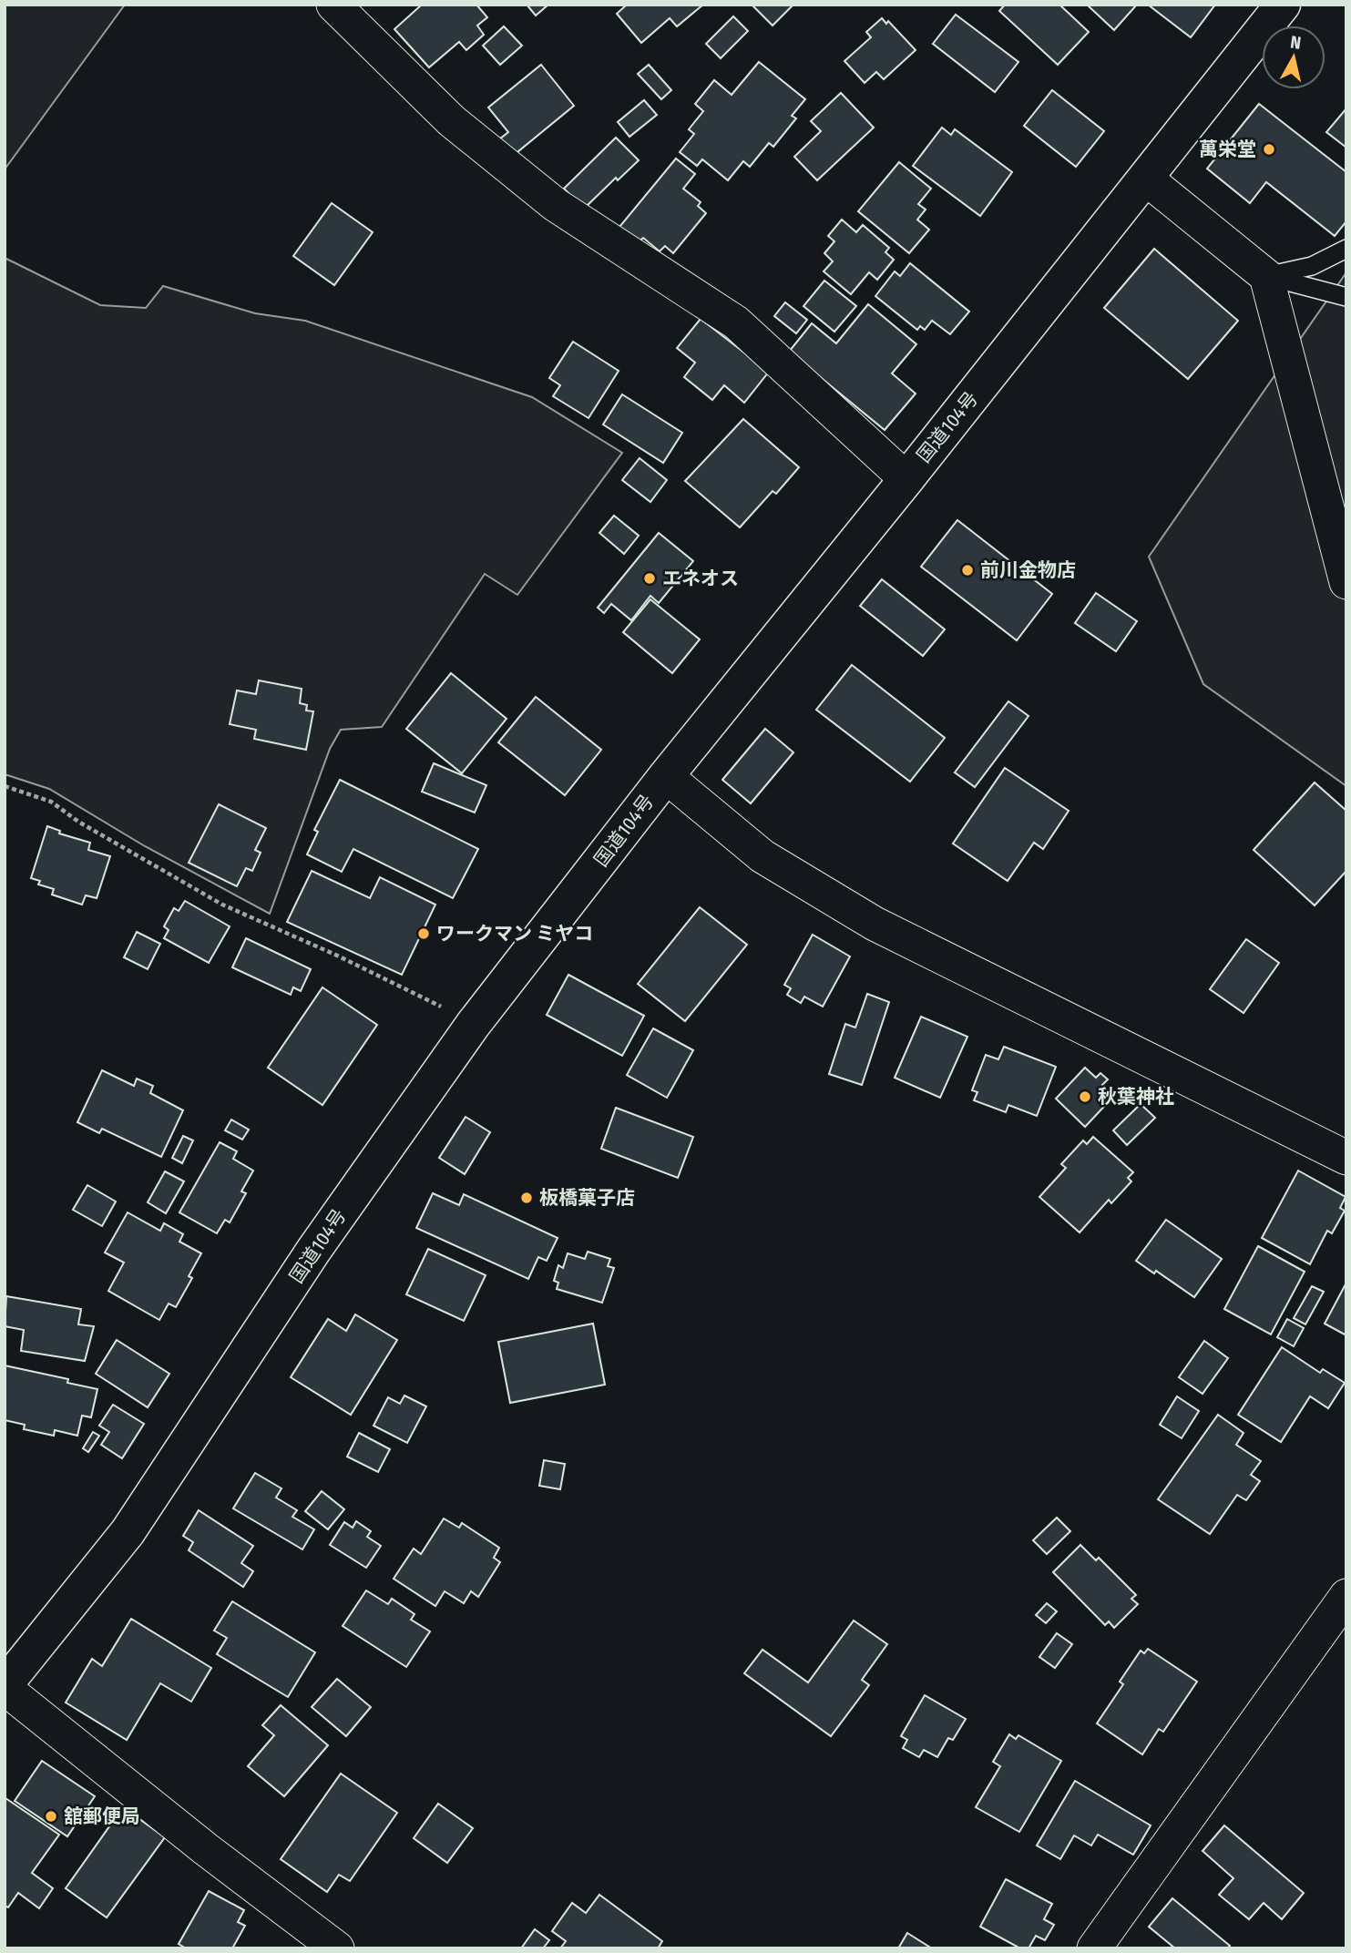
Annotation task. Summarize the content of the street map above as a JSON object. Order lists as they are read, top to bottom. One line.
{"streets":{"highway":["国道104号"]},"places":["萬栄堂","前川金物店","エネオス","ワークマン ミヤコ","秋葉神社","板橋菓子店","舘郵便局"],"north":"top"}
